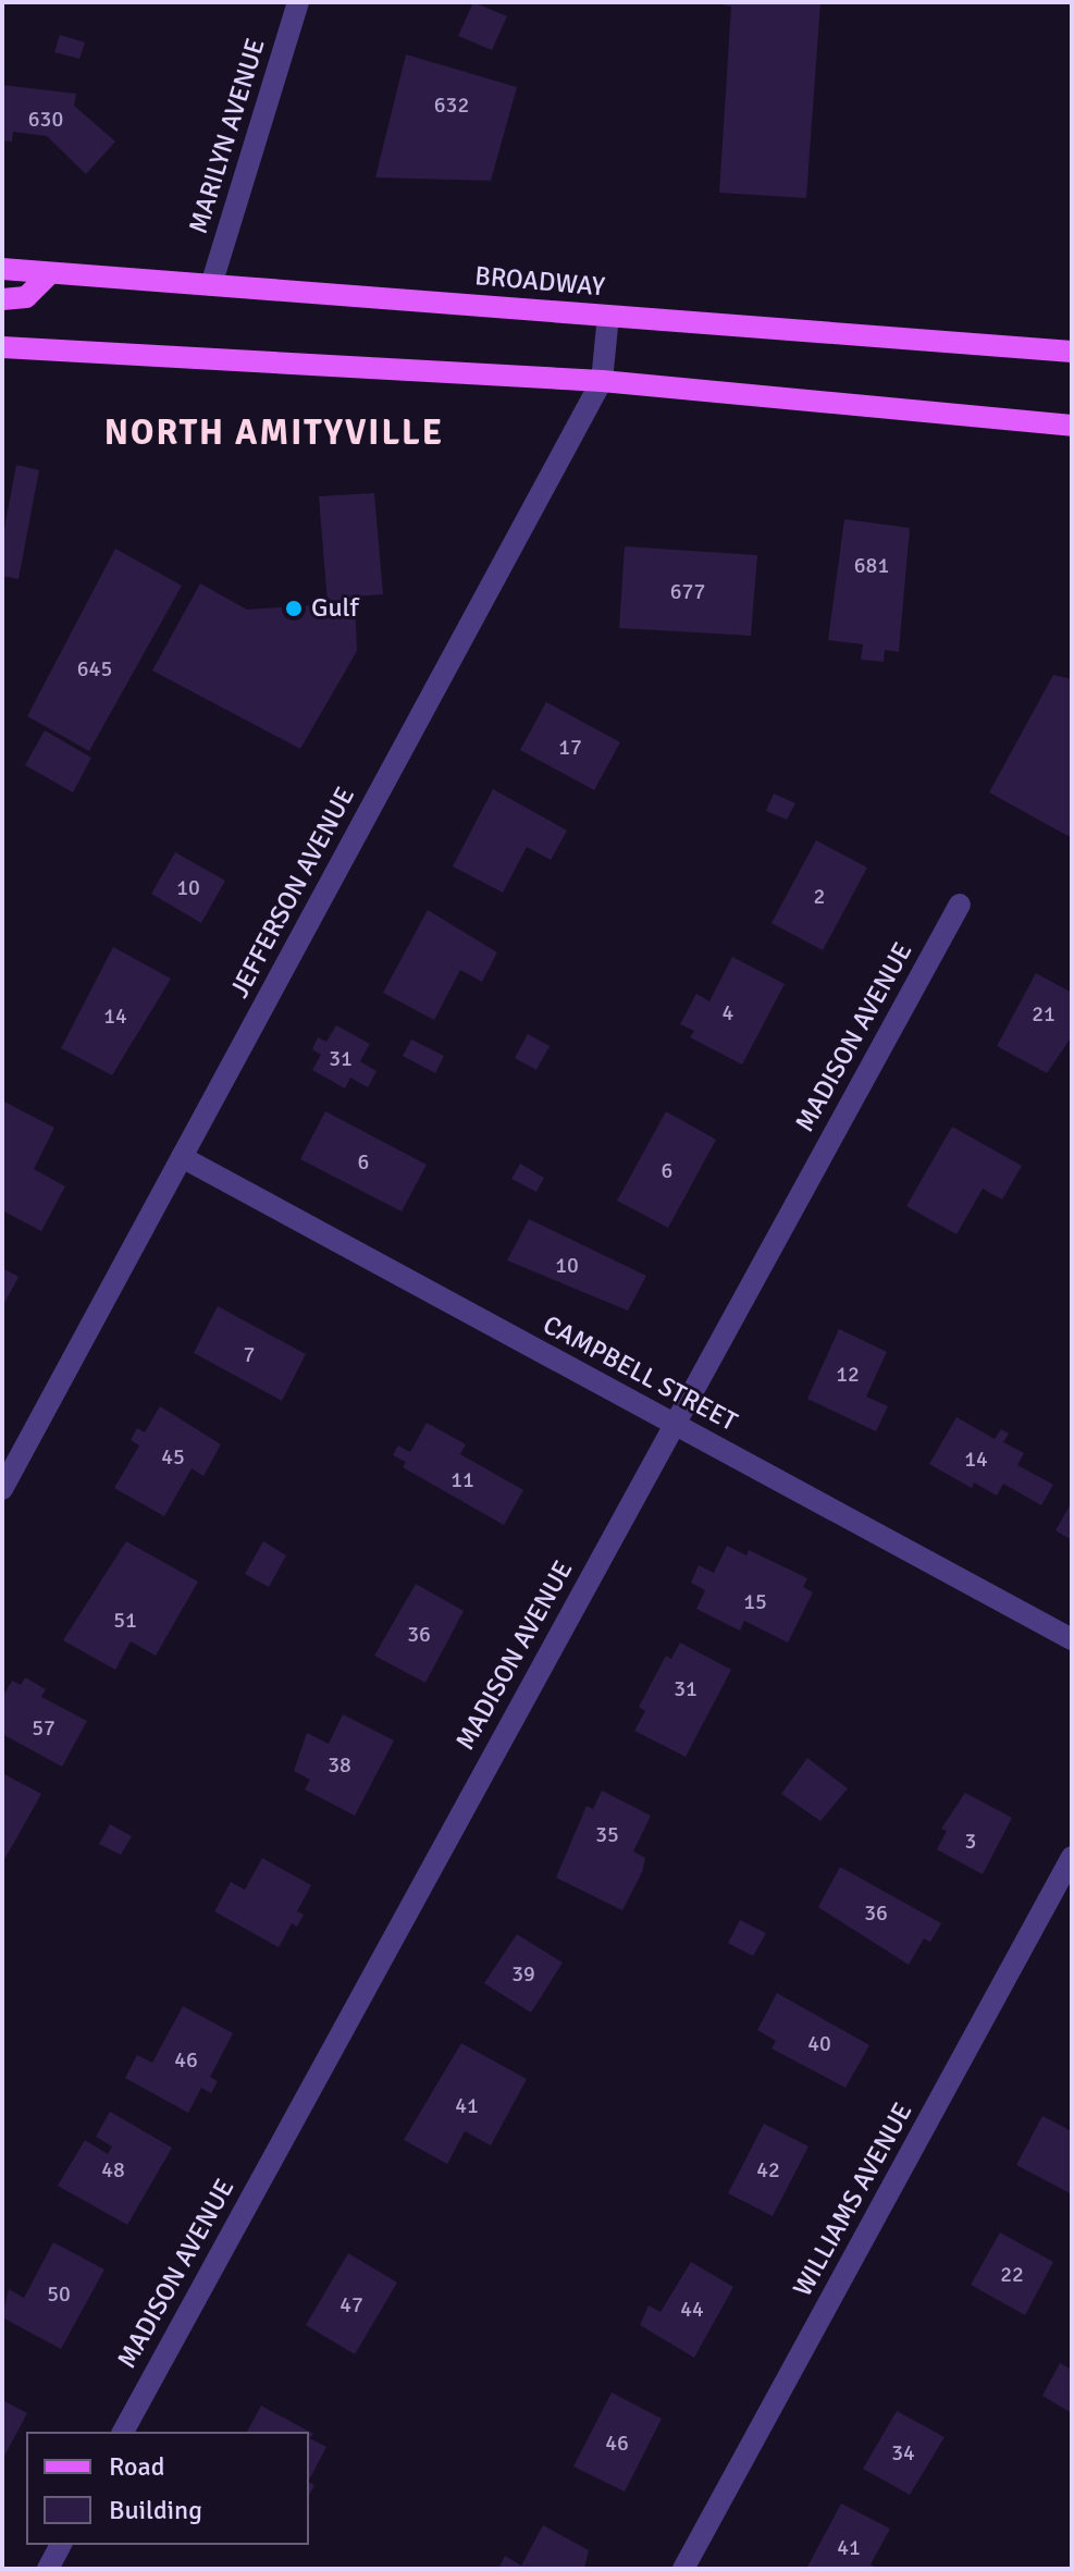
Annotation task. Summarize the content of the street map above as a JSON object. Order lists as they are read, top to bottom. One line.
{"streets":{"main road":["BROADWAY"],"street":["MARILYN AVENUE","JEFFERSON AVENUE","MADISON AVENUE","CAMPBELL STREET","WILLIAMS AVENUE"]},"crossings":[["MARILYN AVENUE","BROADWAY"],["BROADWAY","JEFFERSON AVENUE"],["JEFFERSON AVENUE","CAMPBELL STREET"],["MADISON AVENUE","CAMPBELL STREET"]],"districts":["NORTH AMITYVILLE"],"places":["Gulf"],"house_numbers":["632","630","681","677","645","17","10","2","4","21","14","31","6","6","10","7","12","45","14","11","15","51","36","31","57","38","35","3","36","39","40","46","41","48","42","22","50","47","44","46","34","41"],"legend":["Road","Building"]}
